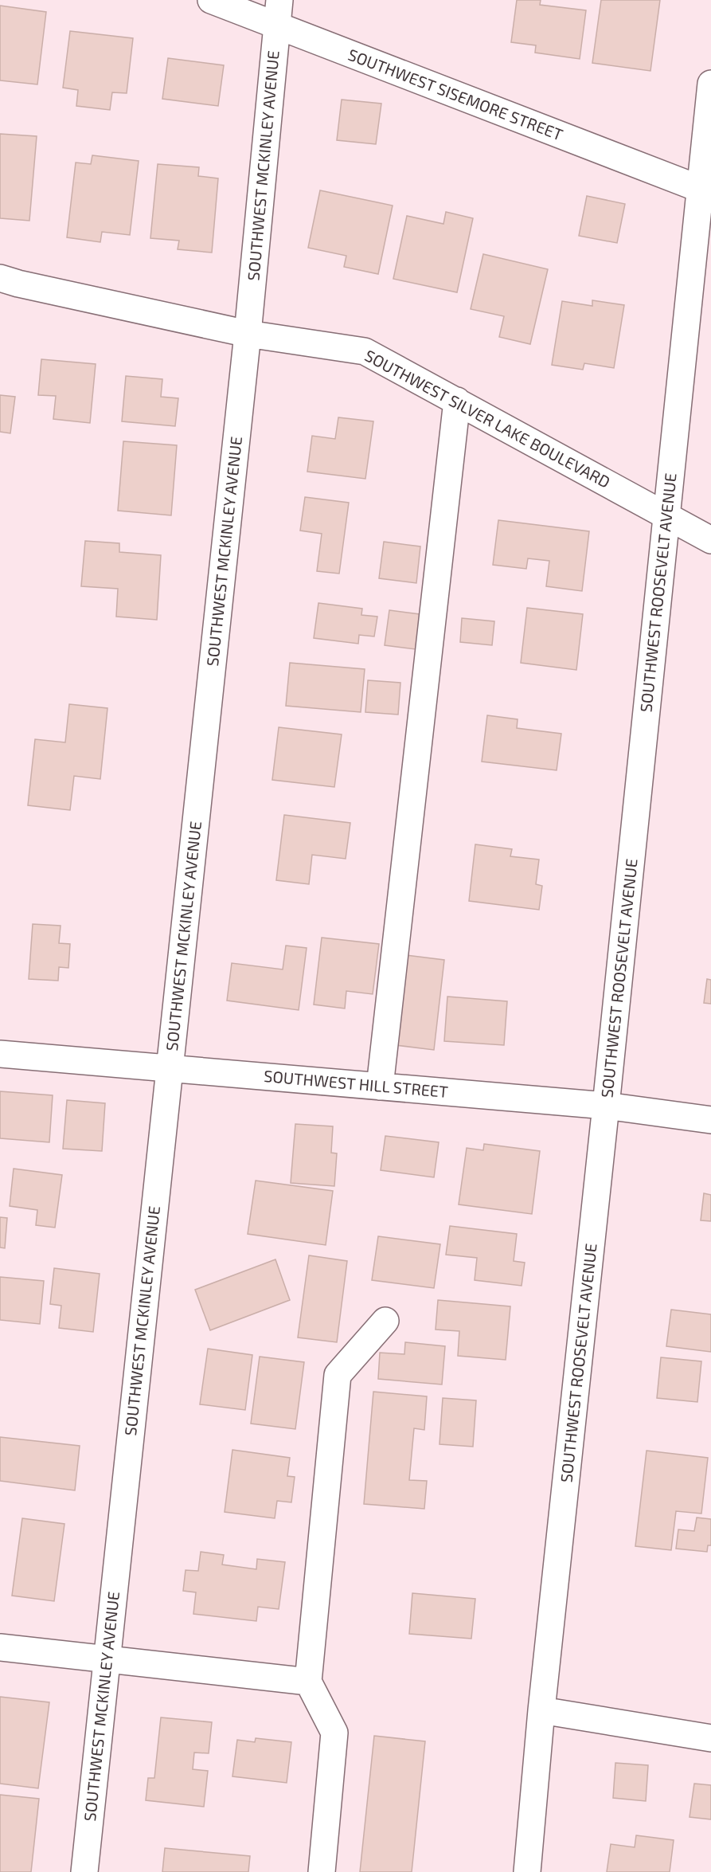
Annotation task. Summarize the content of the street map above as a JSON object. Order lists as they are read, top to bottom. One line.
{"streets":{"street":["SOUTHWEST SISEMORE STREET","SOUTHWEST MCKINLEY AVENUE","SOUTHWEST SILVER LAKE BOULEVARD","SOUTHWEST ROOSEVELT AVENUE","SOUTHWEST HILL STREET"]},"crossings":[["SOUTHWEST SISEMORE STREET","SOUTHWEST MCKINLEY AVENUE"],["SOUTHWEST SISEMORE STREET","SOUTHWEST ROOSEVELT AVENUE"],["SOUTHWEST MCKINLEY AVENUE","SOUTHWEST SILVER LAKE BOULEVARD"],["SOUTHWEST MCKINLEY AVENUE","SOUTHWEST HILL STREET"],["SOUTHWEST SILVER LAKE BOULEVARD","SOUTHWEST ROOSEVELT AVENUE"],["SOUTHWEST ROOSEVELT AVENUE","SOUTHWEST HILL STREET"]]}
